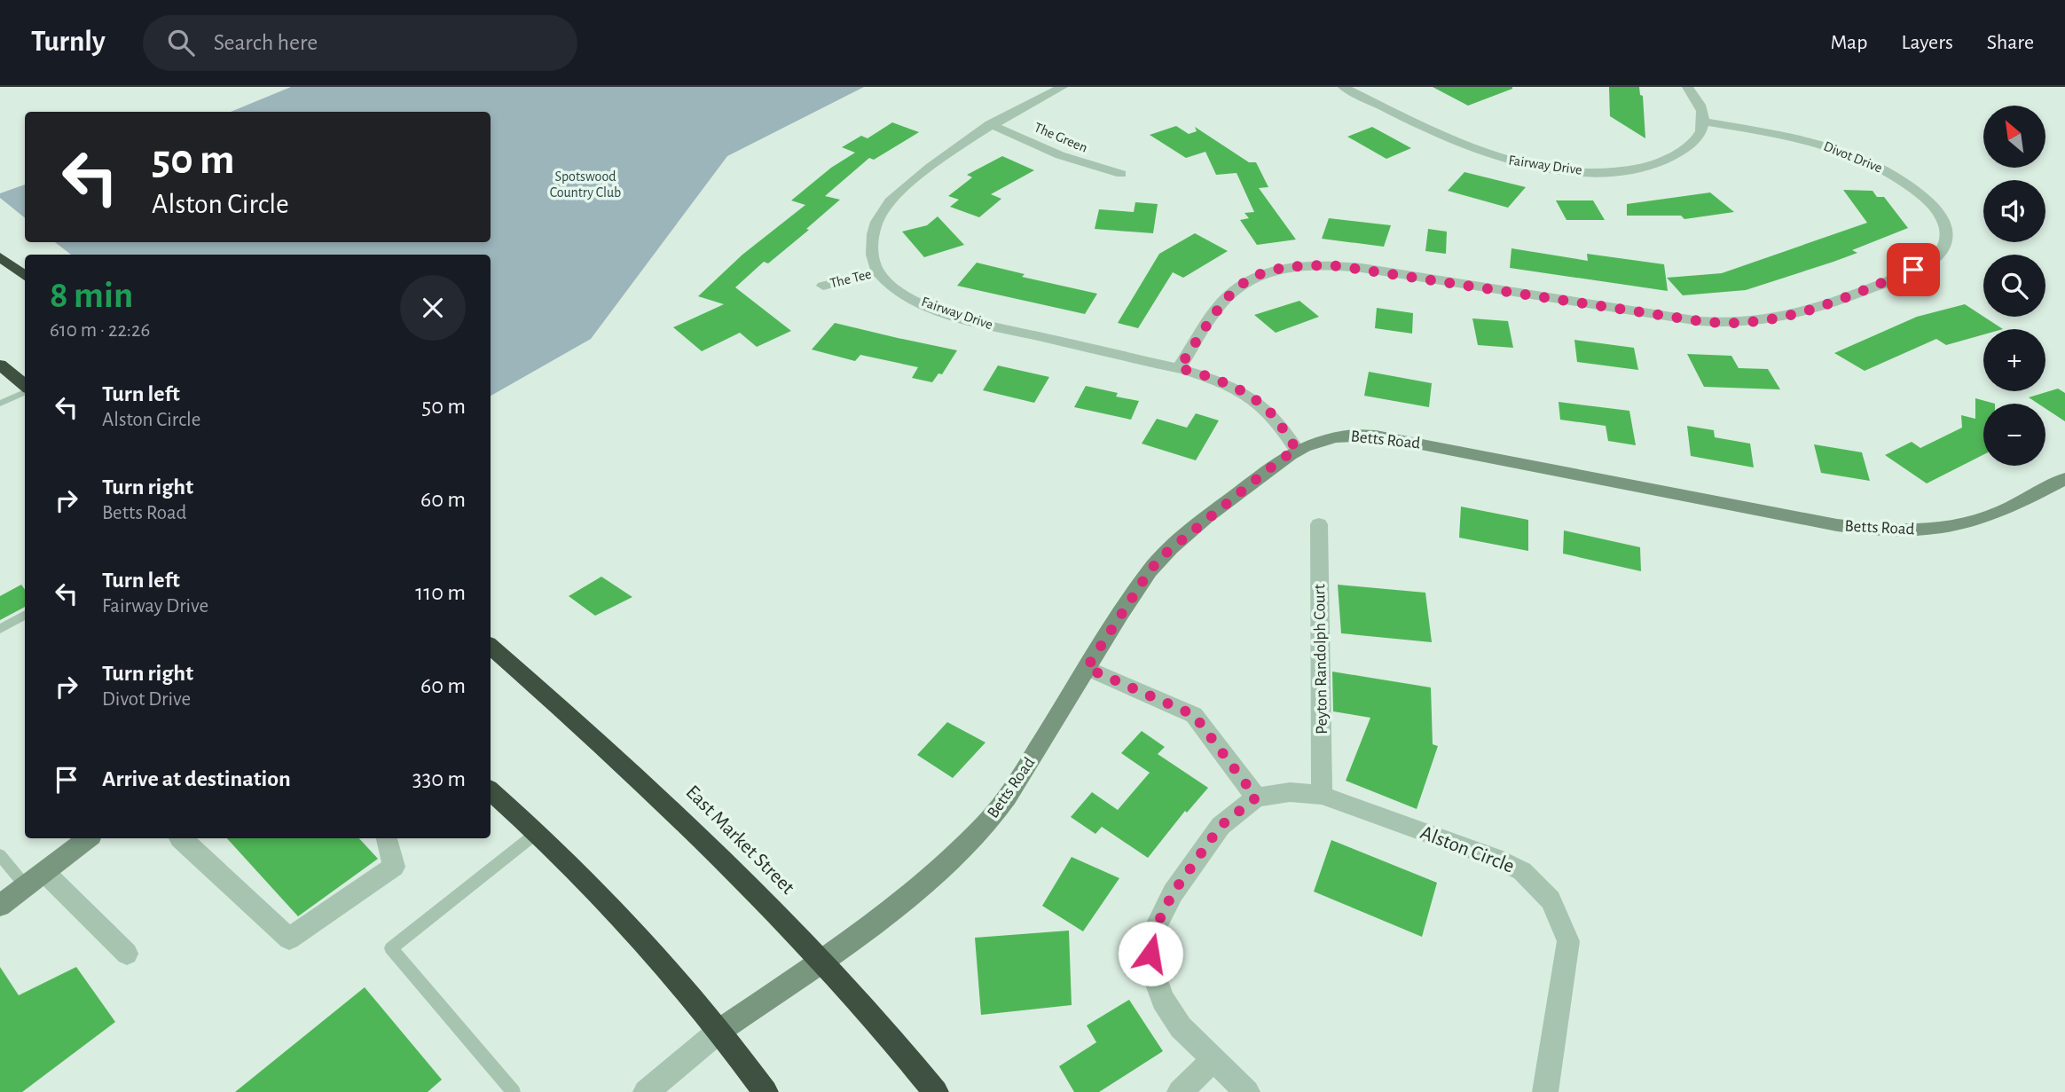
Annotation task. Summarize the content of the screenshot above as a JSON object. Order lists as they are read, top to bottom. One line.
{"streets":{"highway":["East Market Street"],"street":["The Green","Divot Drive","Fairway Drive","The Tee","Betts Road","Peyton Randolph Court","Alston Circle"]},"crossings":[["Divot Drive","Fairway Drive"],["Fairway Drive","The Tee"],["Fairway Drive","Betts Road"],["Betts Road","East Market Street"],["Peyton Randolph Court","Alston Circle"]],"parks":["Spotswood Country Club"],"north":"top left","page":{"header":"Turnly","search":"Search here","nav":["Map","Layers","Share"],"map_buttons":["+","−"],"turn":["50 m","Alston Circle"],"heading":["8 min","610 m · 22:26"],"list":[{"name":"Turn left","note":"Alston Circle","value":"50 m"},{"name":"Turn right","note":"Betts Road","value":"60 m"},{"name":"Turn left","note":"Fairway Drive","value":"110 m"},{"name":"Turn right","note":"Divot Drive","value":"60 m"},{"name":"Arrive at destination","value":"330 m"}]}}
